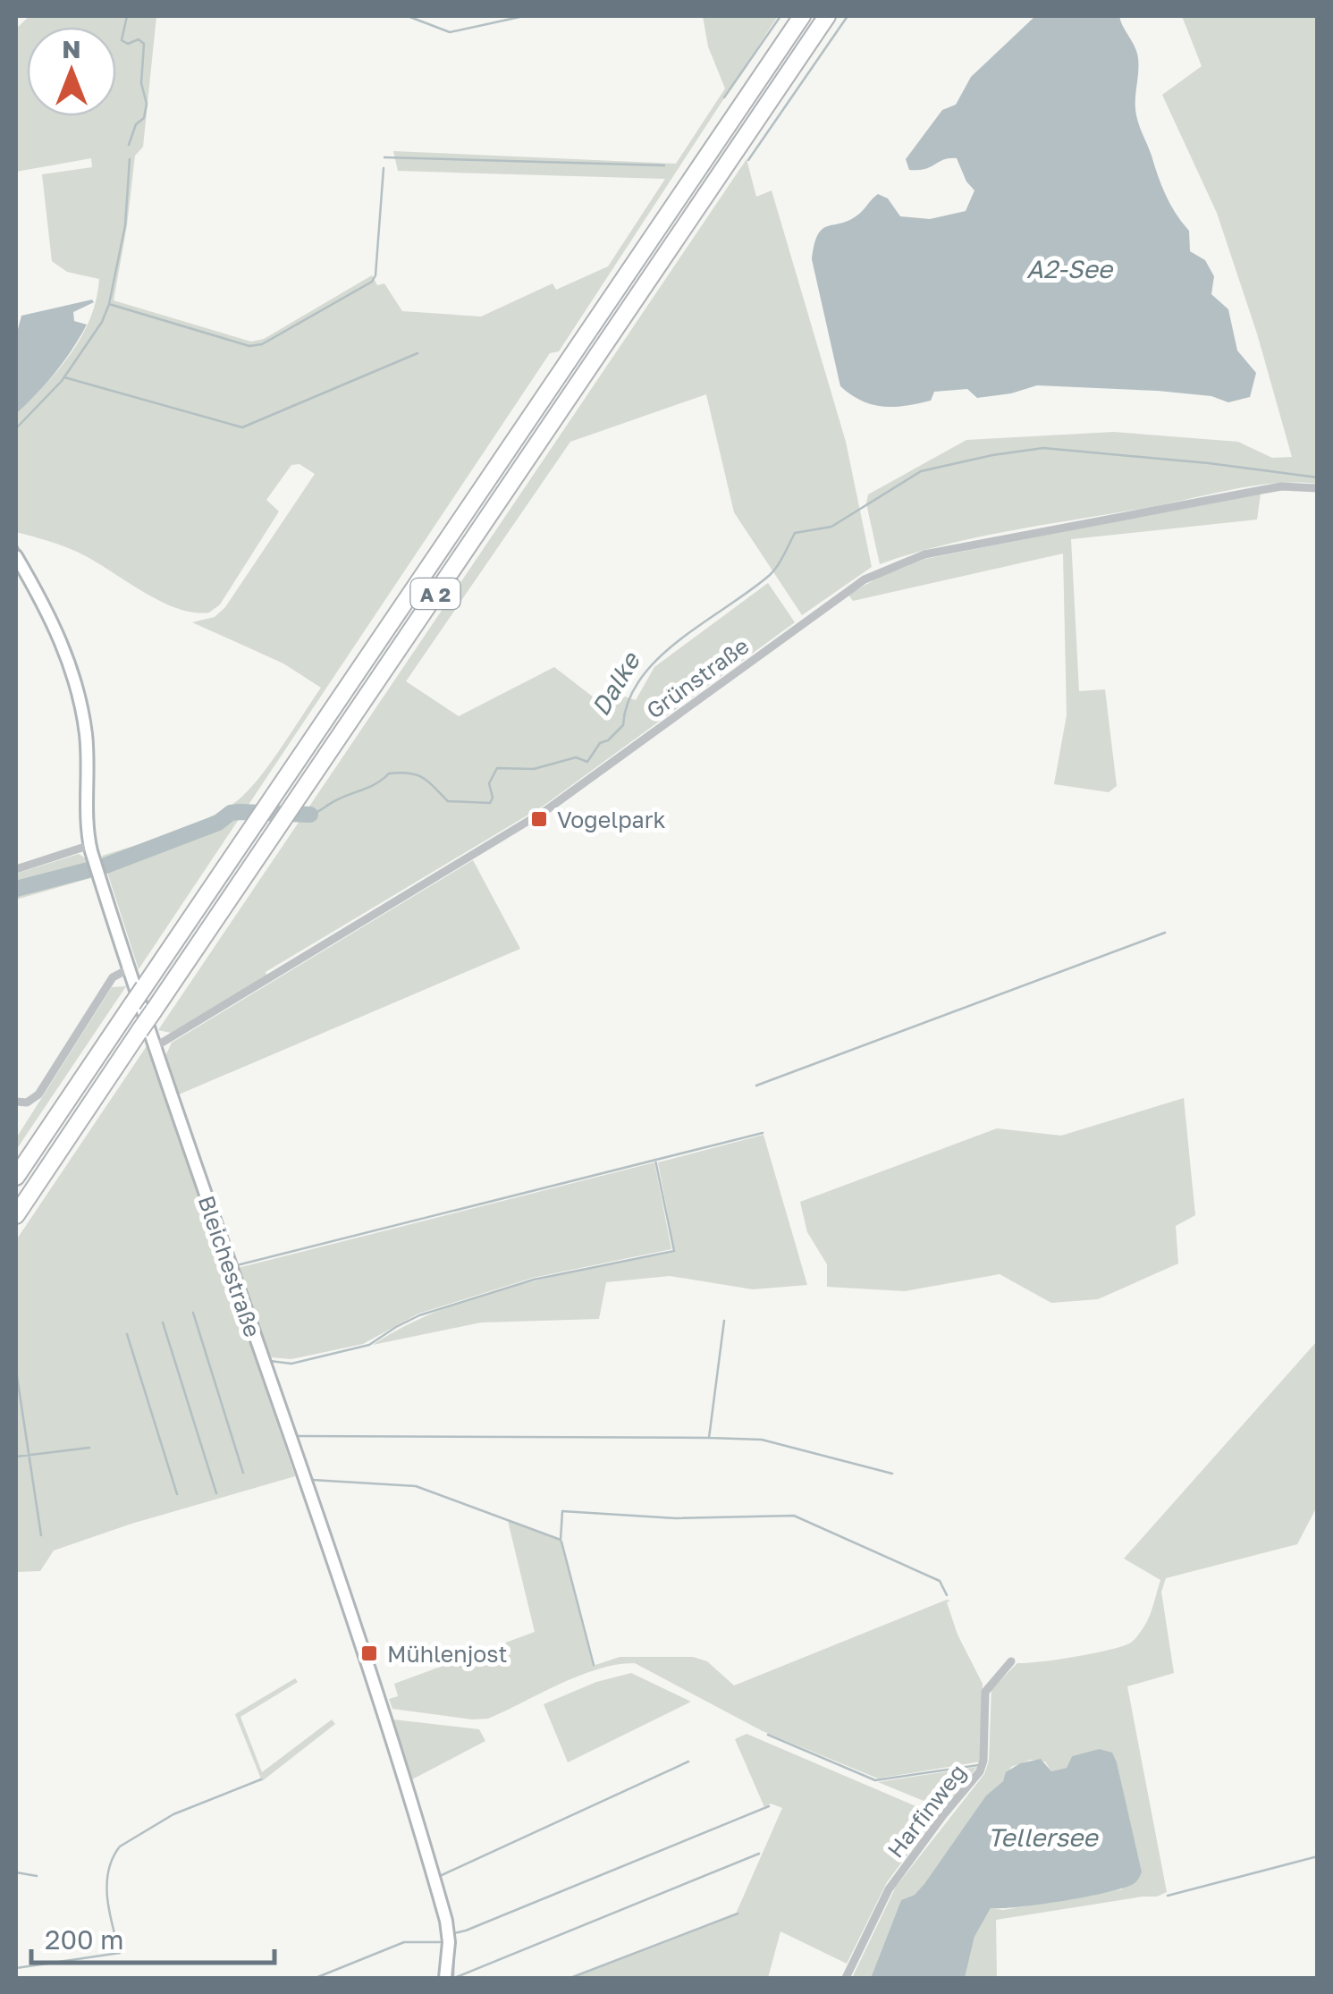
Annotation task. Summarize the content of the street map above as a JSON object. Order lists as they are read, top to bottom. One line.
{"streets":{"highway":["A 2"],"street":["Grünstraße","Bleichestraße","Harfinweg"]},"crossings":[["Grünstraße","Bleichestraße"]],"water":["A2-See","Dalke","Tellersee"],"places":{"transit":["Vogelpark","Mühlenjost"]},"scale_bar":"200 m","north":"top"}
